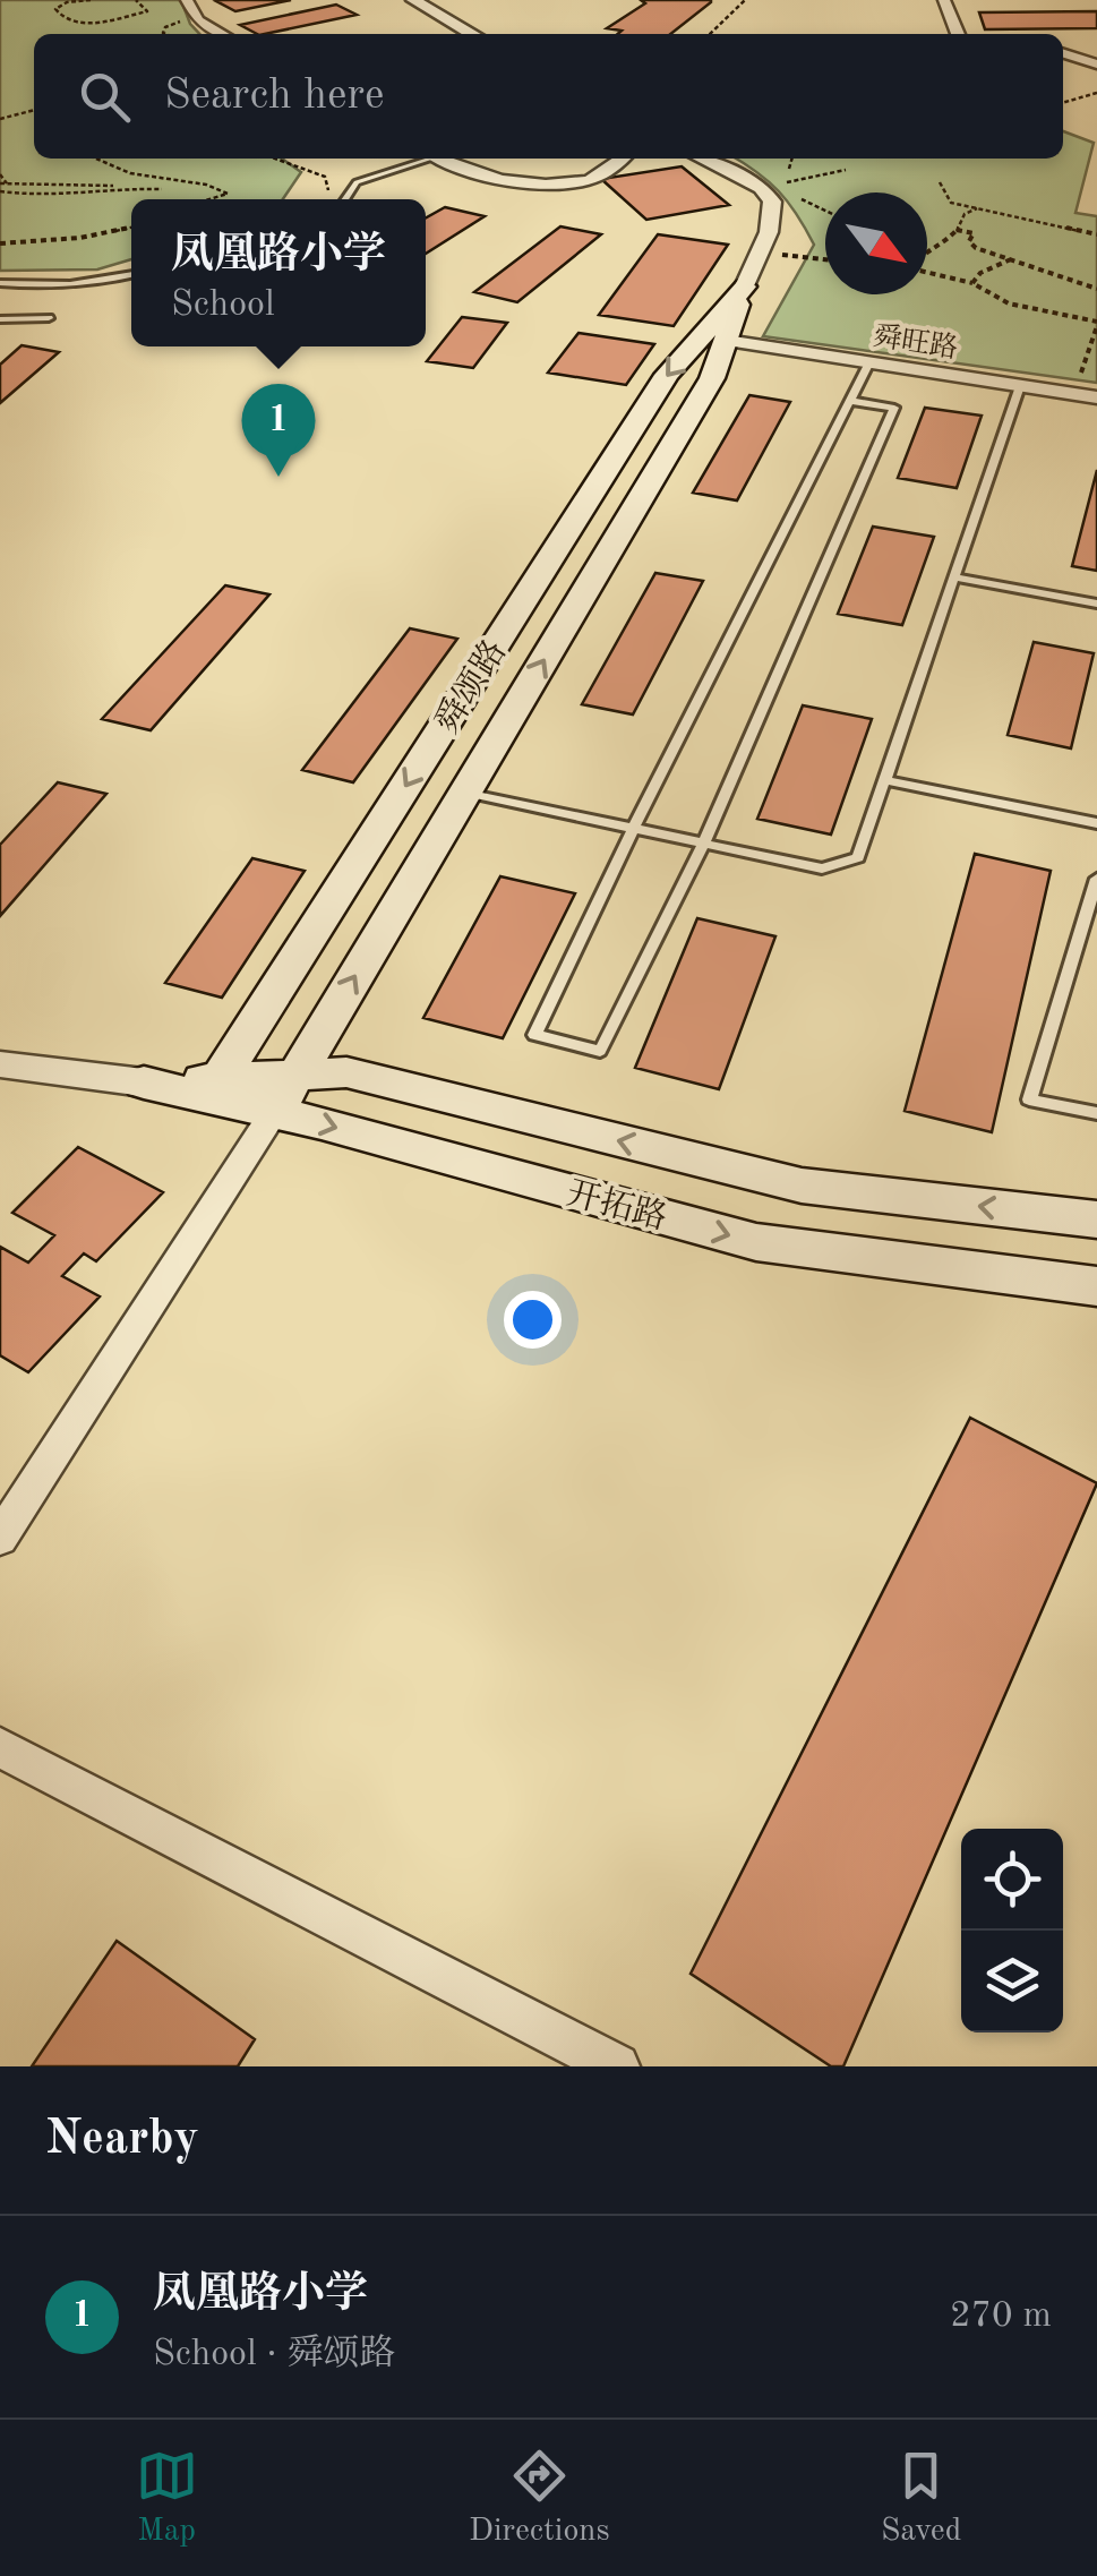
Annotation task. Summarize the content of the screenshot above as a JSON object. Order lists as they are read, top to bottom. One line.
{"streets":{"main road":["舜颂路","开拓路"],"street":["舜旺路"]},"crossings":[["舜旺路","舜颂路"],["舜颂路","开拓路"]],"north":"bottom right","page":{"search":"Search here","popup":["凤凰路小学","School"],"pins":"1","heading":"Nearby","list":[{"mark":"1","name":"凤凰路小学","note":"School · 舜颂路","value":"270 m"}],"nav":["Map","Directions","Saved"]}}
